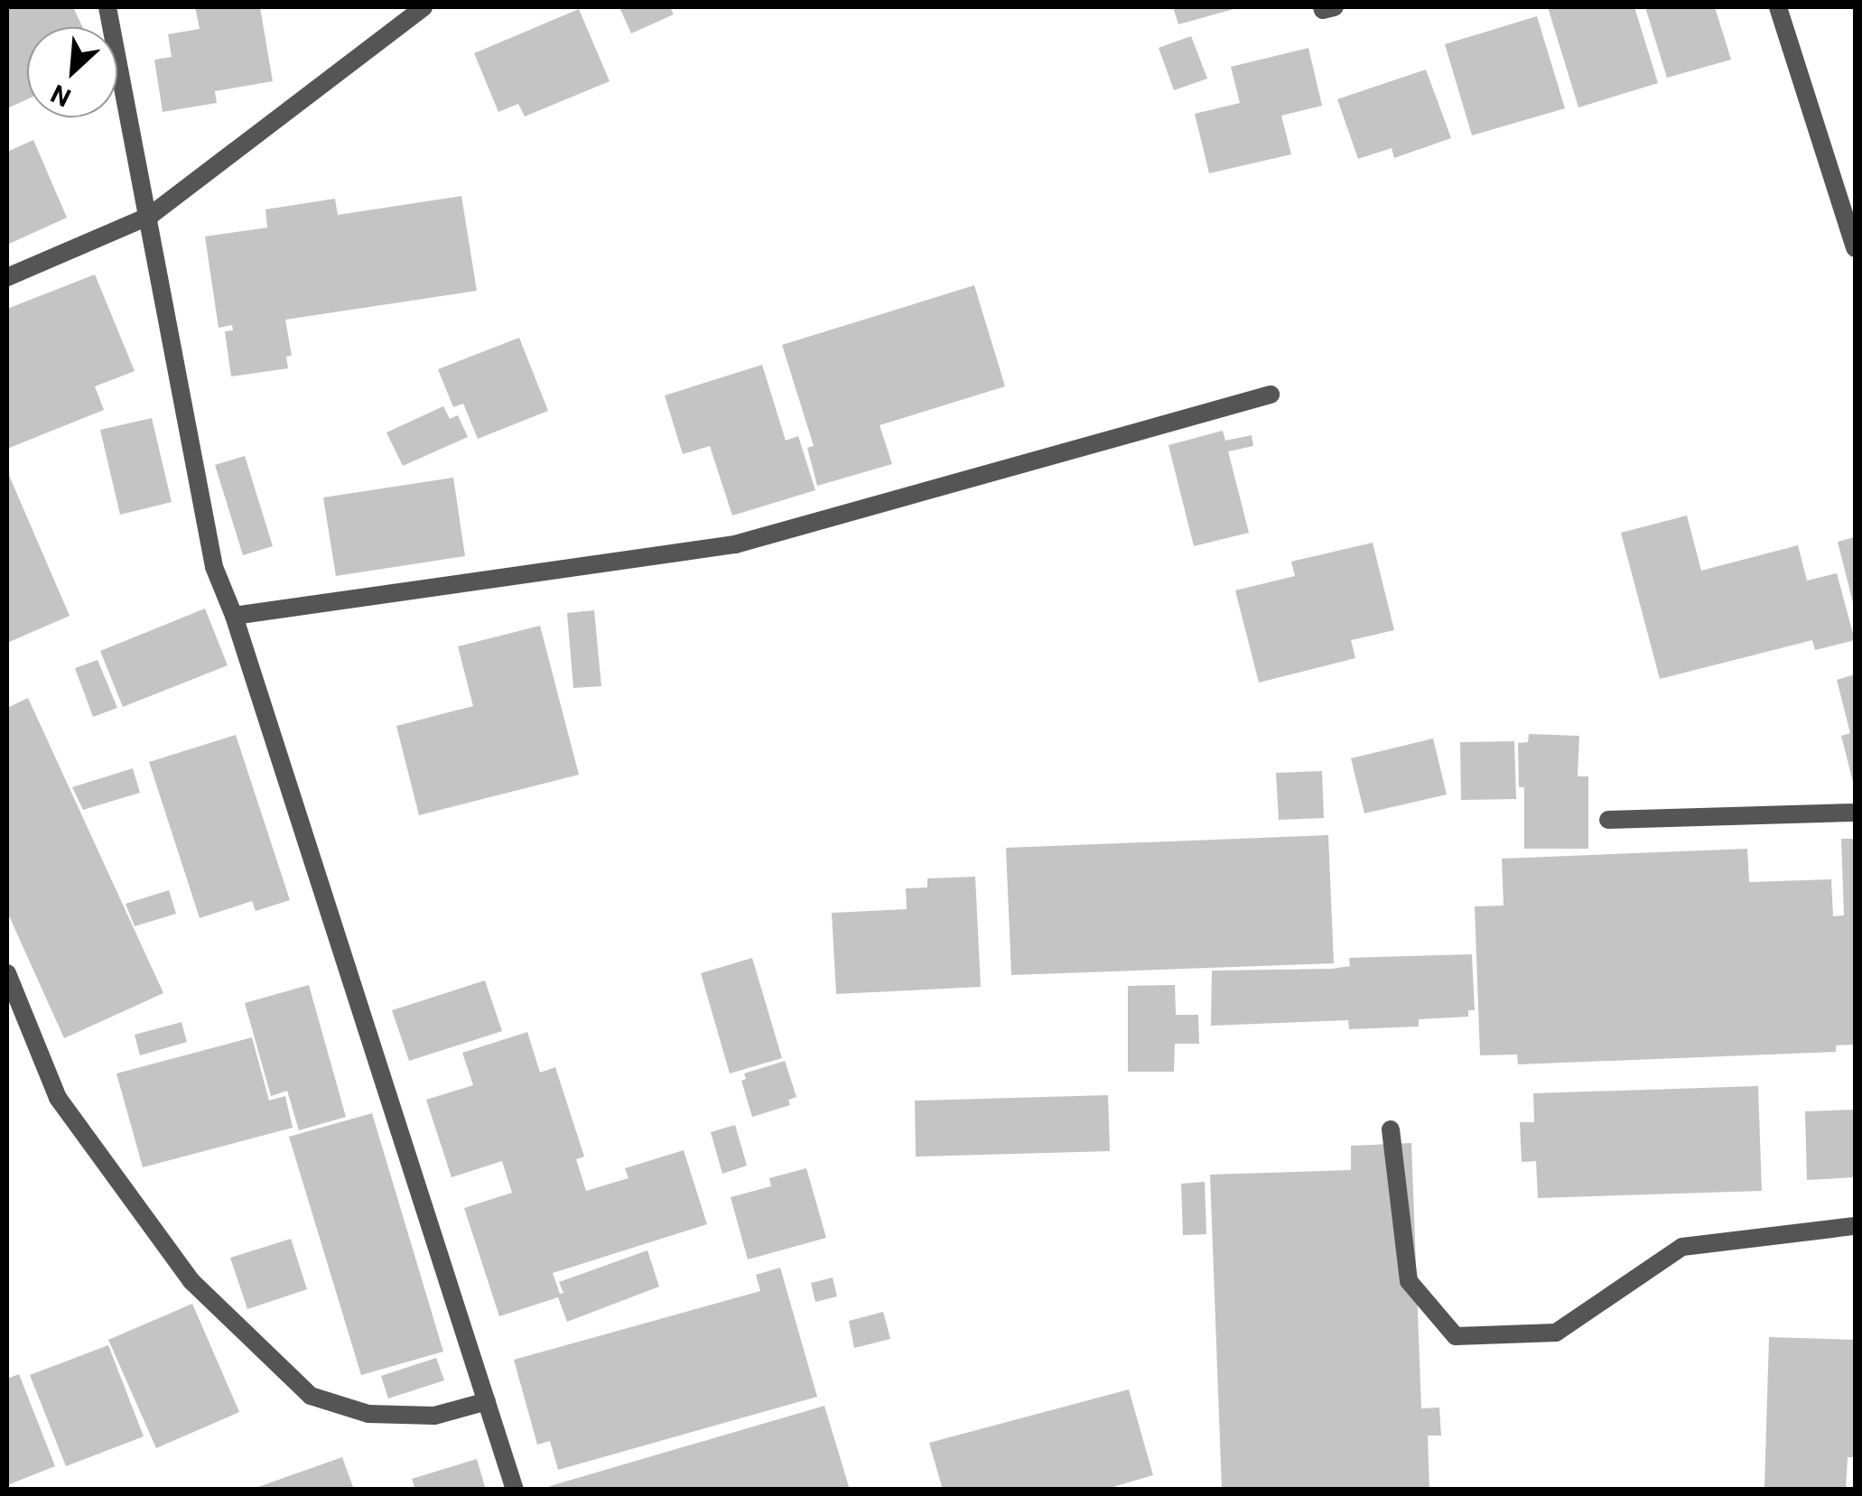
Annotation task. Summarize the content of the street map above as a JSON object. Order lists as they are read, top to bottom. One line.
{"north":"bottom left"}
